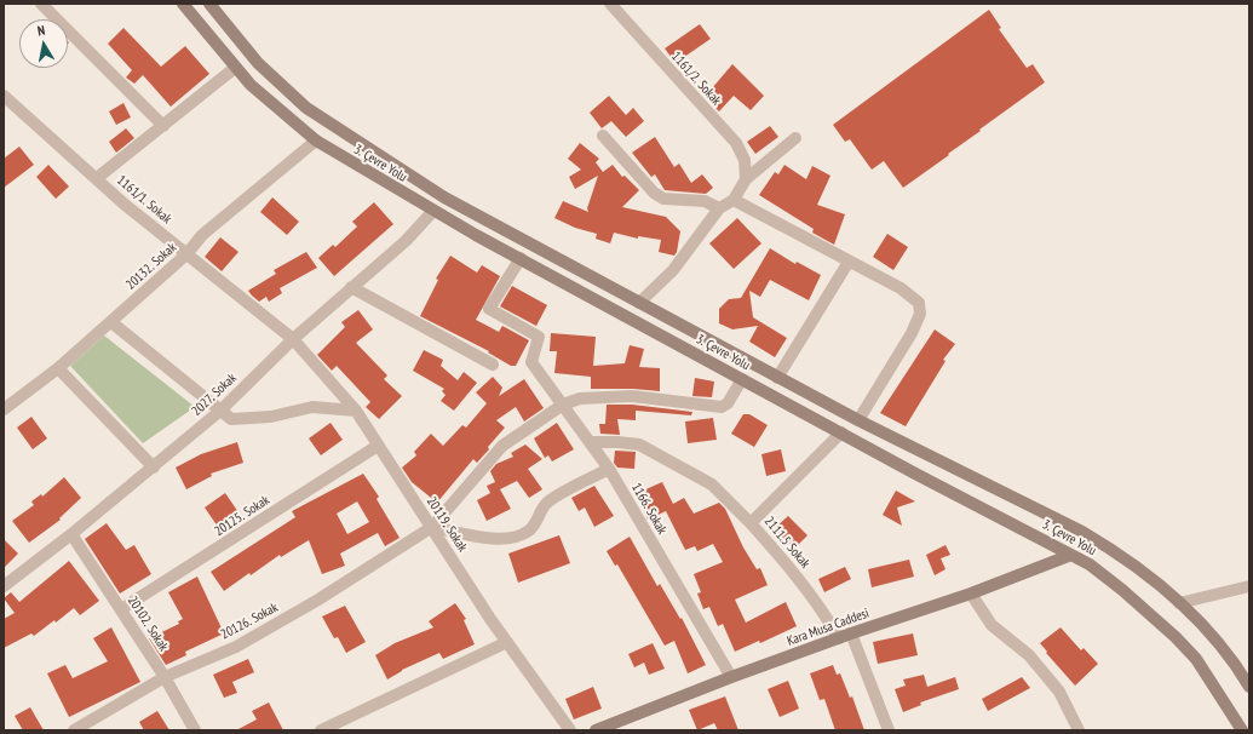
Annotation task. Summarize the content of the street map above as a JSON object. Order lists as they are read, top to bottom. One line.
{"streets":{"main road":["3. Çevre Yolu","Kara Musa Caddesi"],"street":["1161/2. Sokak","1161/1. Sokak","20132. Sokak","2027. Sokak","1166. Sokak","20125. Sokak","20119. Sokak","2111.5 Sokak","20126. Sokak","20102. Sokak"]},"crossings":[["3. Çevre Yolu","20132. Sokak"],["3. Çevre Yolu","2027. Sokak"],["3. Çevre Yolu","1166. Sokak"],["3. Çevre Yolu","2111.5 Sokak"],["3. Çevre Yolu","20126. Sokak"],["3. Çevre Yolu","Kara Musa Caddesi"],["1161/1. Sokak","20132. Sokak"],["1161/1. Sokak","2027. Sokak"],["1161/1. Sokak","20119. Sokak"],["2027. Sokak","20119. Sokak"],["2027. Sokak","20102. Sokak"],["1166. Sokak","20126. Sokak"],["1166. Sokak","Kara Musa Caddesi"],["20125. Sokak","20119. Sokak"],["20125. Sokak","20102. Sokak"],["20119. Sokak","20126. Sokak"],["2111.5 Sokak","Kara Musa Caddesi"],["20126. Sokak","20102. Sokak"]],"north":"top"}
